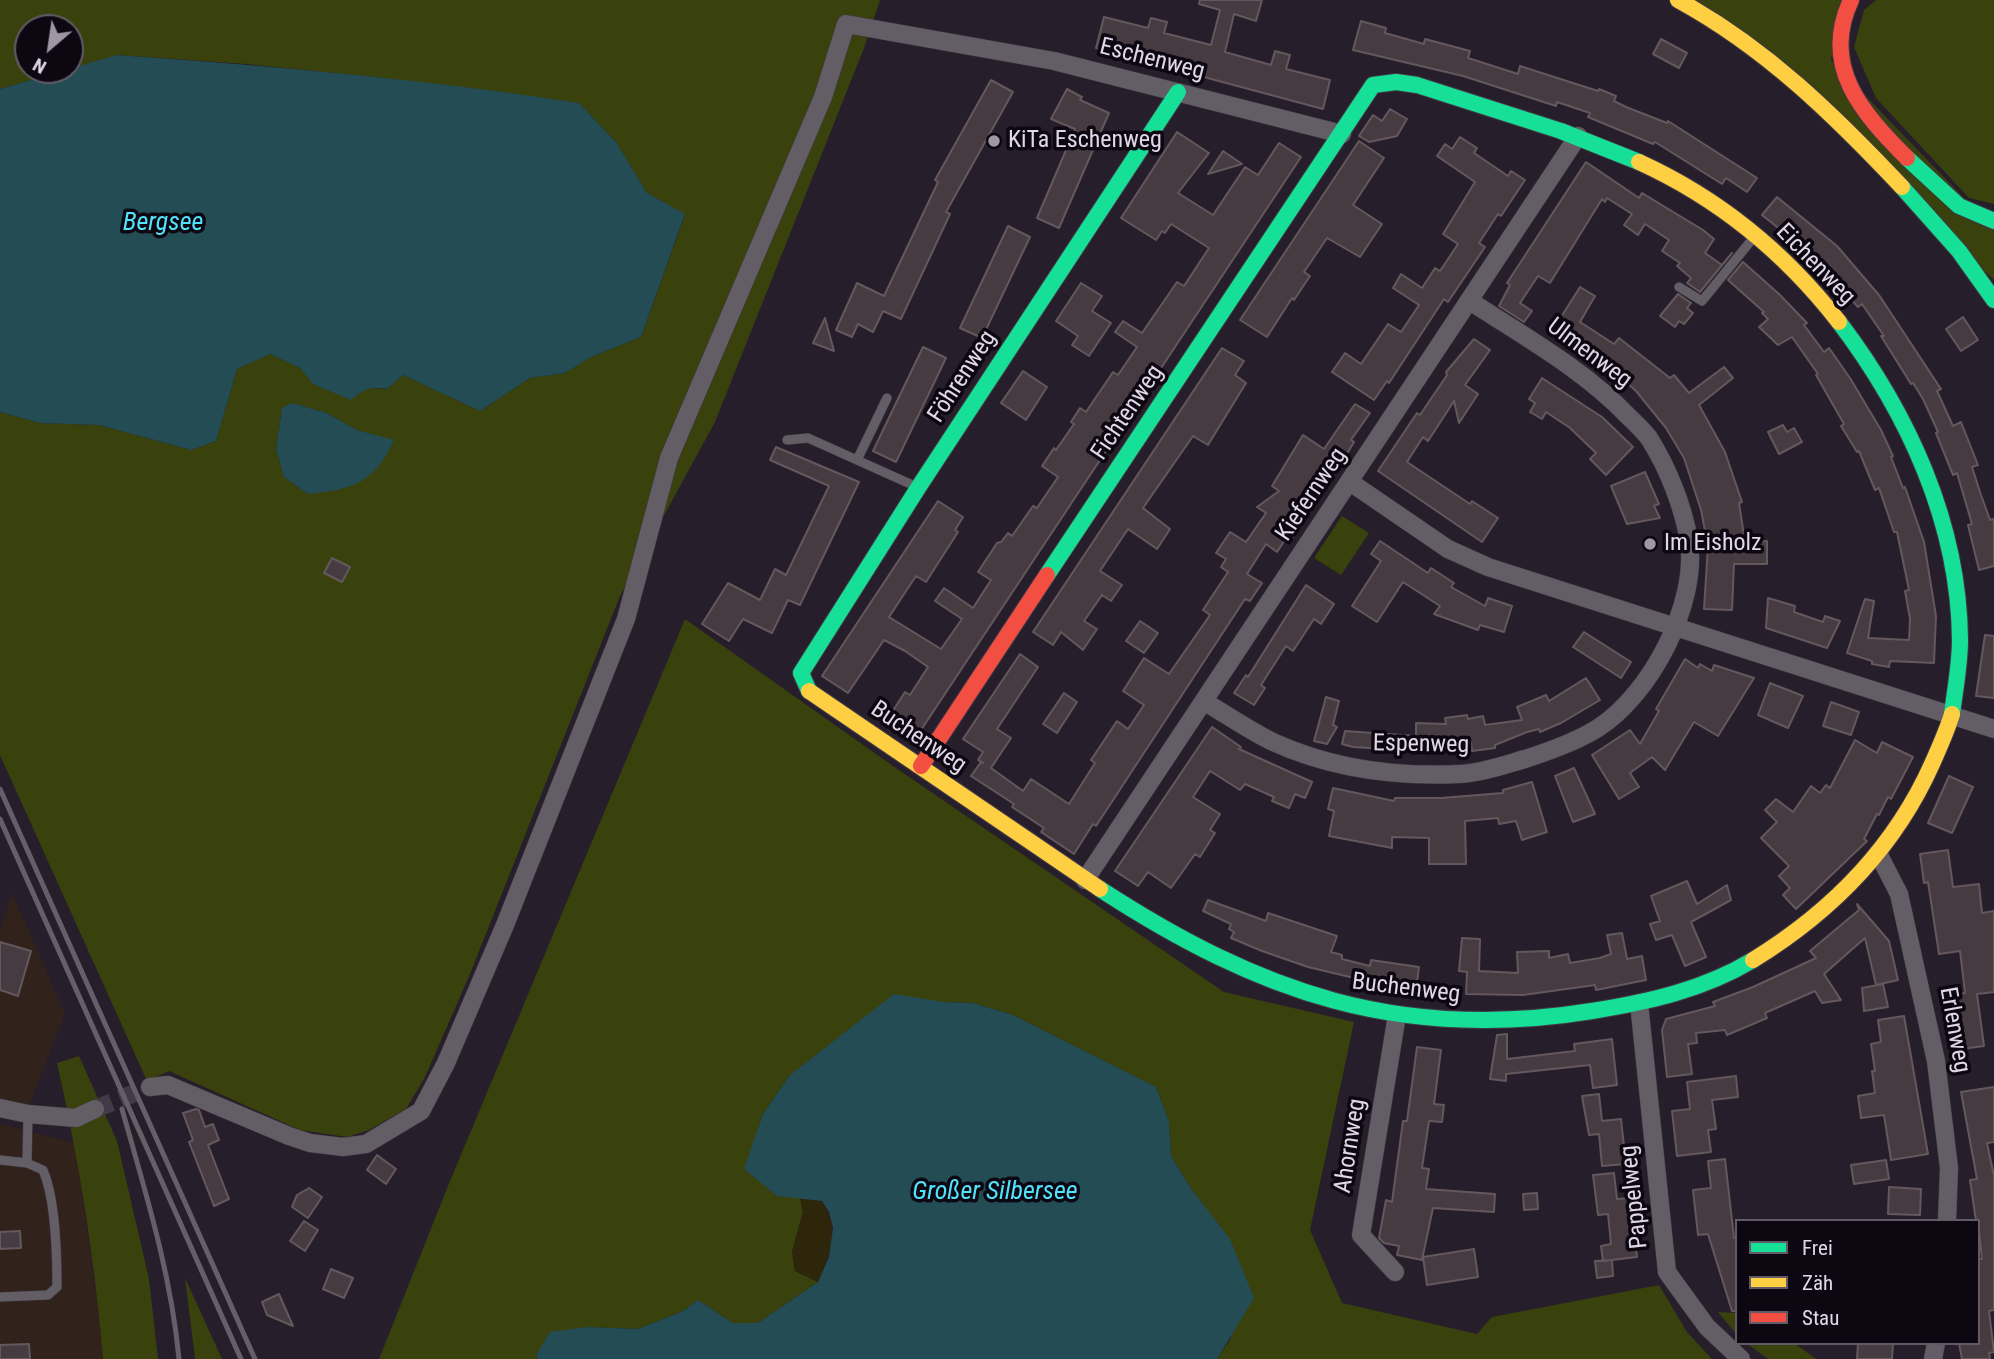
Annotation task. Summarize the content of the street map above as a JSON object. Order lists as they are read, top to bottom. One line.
{"streets":{"main road":["Eichenweg","Föhrenweg","Fichtenweg","Buchenweg"],"street":["Eschenweg","Ulmenweg","Kiefernweg","Espenweg","Erlenweg","Ahornweg","Pappelweg"]},"crossings":[["Eschenweg","Föhrenweg"],["Eschenweg","Fichtenweg"],["Eichenweg","Fichtenweg"],["Eichenweg","Kiefernweg"],["Eichenweg","Buchenweg"],["Ulmenweg","Kiefernweg"],["Ulmenweg","Espenweg"],["Föhrenweg","Buchenweg"],["Fichtenweg","Buchenweg"],["Kiefernweg","Buchenweg"],["Kiefernweg","Espenweg"],["Buchenweg","Erlenweg"],["Buchenweg","Ahornweg"],["Buchenweg","Pappelweg"]],"water":["Bergsee","Großer Silbersee"],"places":["KiTa Eschenweg","Im Eisholz"],"legend":["Frei","Zäh","Stau"],"north":"bottom left"}
